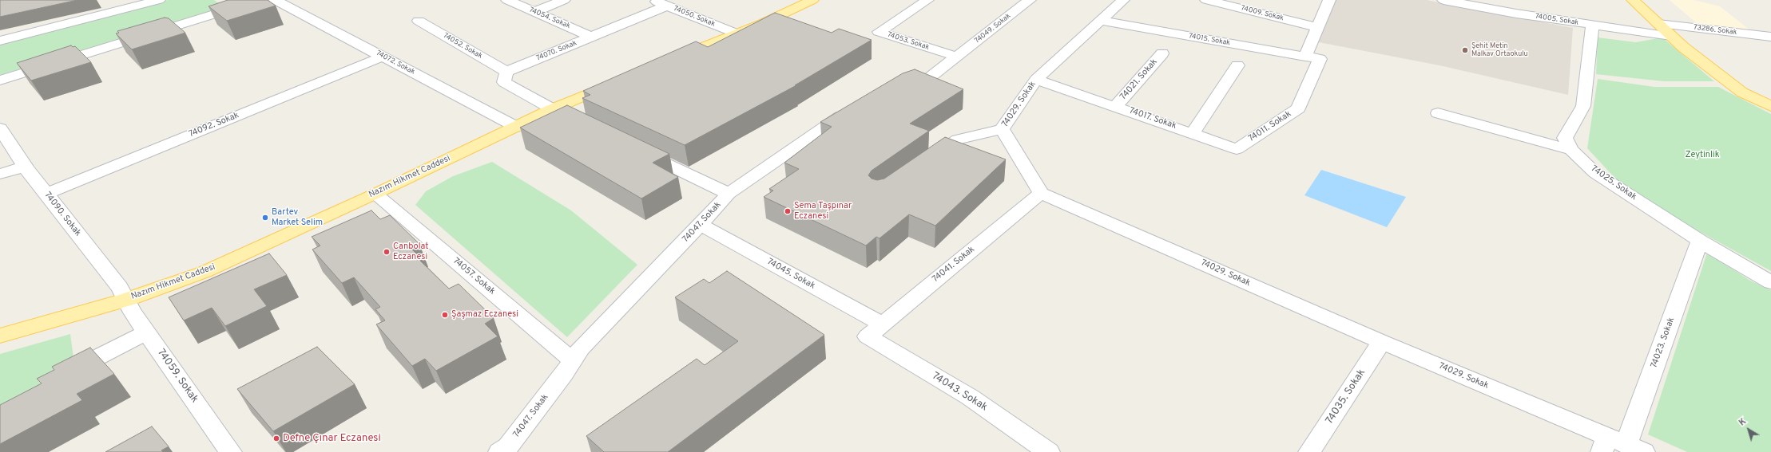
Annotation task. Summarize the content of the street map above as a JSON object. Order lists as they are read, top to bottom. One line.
{"streets":{"main road":["Nazım Hikmet Caddesi"],"street":["74009. Sokak","74050. Sokak","74054. Sokak","74005. Sokak","74049. Sokak","73286. Sokak","74015. Sokak","74053. Sokak","74052. Sokak","74070. Sokak","74072. Sokak","74021. Sokak","74029. Sokak","74017. Sokak","74092. Sokak","74011. Sokak","74025. Sokak","74090. Sokak","74047. Sokak","74041. Sokak","74045. Sokak","74057. Sokak","74023. Sokak","74059. Sokak","74043. Sokak","74035. Sokak"]},"crossings":[["74009. Sokak","74011. Sokak"],["74050. Sokak","74070. Sokak"],["74054. Sokak","74070. Sokak"],["74005. Sokak","74025. Sokak"],["74049. Sokak","74053. Sokak"],["74015. Sokak","74029. Sokak"],["74015. Sokak","74011. Sokak"],["74052. Sokak","74070. Sokak"],["74072. Sokak","74092. Sokak"],["74072. Sokak","Nazım Hikmet Caddesi"],["74021. Sokak","74017. Sokak"],["74029. Sokak","74017. Sokak"],["74029. Sokak","74041. Sokak"],["74029. Sokak","74023. Sokak"],["74029. Sokak","74035. Sokak"],["74017. Sokak","74011. Sokak"],["74092. Sokak","74090. Sokak"],["Nazım Hikmet Caddesi","74090. Sokak"],["Nazım Hikmet Caddesi","74057. Sokak"],["Nazım Hikmet Caddesi","74059. Sokak"],["74025. Sokak","74023. Sokak"],["74090. Sokak","74059. Sokak"],["74047. Sokak","74045. Sokak"],["74047. Sokak","74057. Sokak"],["74041. Sokak","74045. Sokak"],["74041. Sokak","74043. Sokak"],["74045. Sokak","74043. Sokak"]],"parks":["Zeytinlik"],"places":["Şehit Metin Malkav Ortaokulu","Sema Taşpınar Eczanesi","Bartev Market Selim","Canbolat Eczanesi","Şaşmaz Eczanesi","Defne Çınar Eczanesi"],"north":"top left"}
